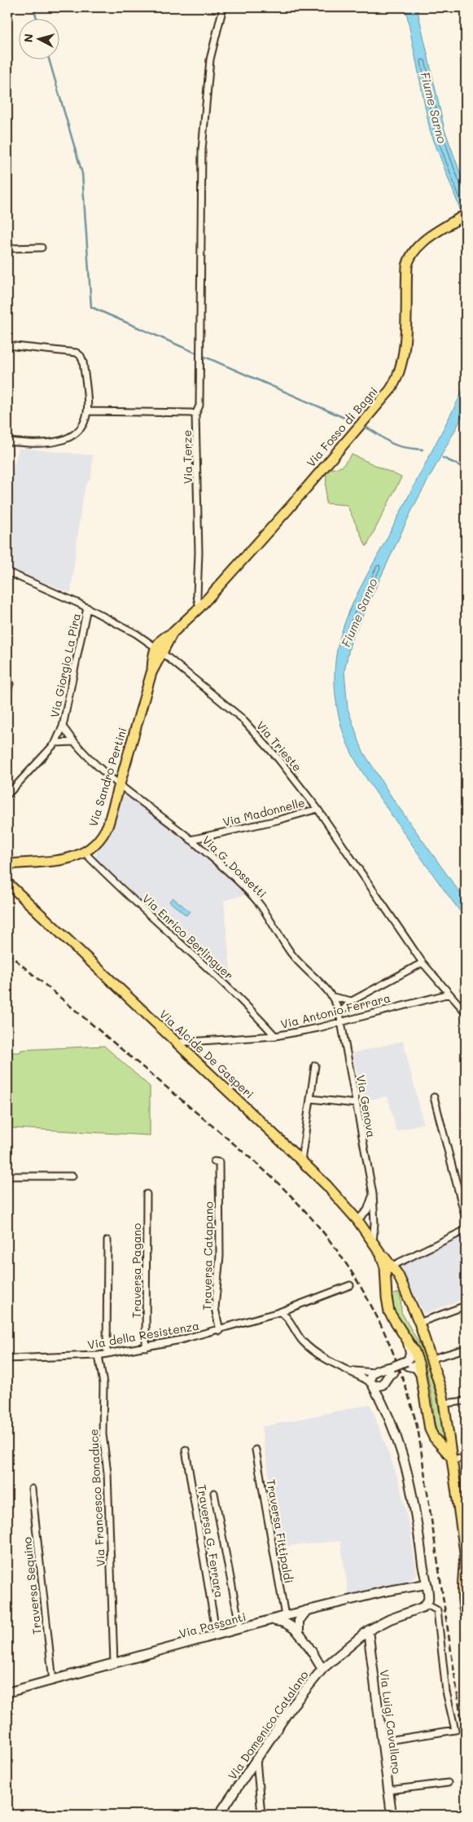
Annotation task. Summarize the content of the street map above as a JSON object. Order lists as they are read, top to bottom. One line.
{"streets":{"main road":["Via Fosso di Bagni","Via Sandro Pertini","Via Alcide De Gasperi"],"street":["Via Terze","Via Giorgio La Pira","Via Trieste","Via Madonnelle","Via G. Dossetti","Via Enrico Berlinguer","Via Antonio Ferrara","Via Genova","Traversa Catapano","Traversa Pagano","Via della Resistenza","Via Francesco Bonaduce","Traversa Fittipaldi","Traversa G. Ferrara","Traversa Sequino","Via Passanti","Via Luigi Cavallaro","Via Domenico Catalano"]},"crossings":[["Via Fosso di Bagni","Via Terze"],["Via Fosso di Bagni","Via Trieste"],["Via Fosso di Bagni","Via Sandro Pertini"],["Via Giorgio La Pira","Via Trieste"],["Via Giorgio La Pira","Via Sandro Pertini"],["Via Giorgio La Pira","Via G. Dossetti"],["Via Trieste","Via Sandro Pertini"],["Via Trieste","Via Madonnelle"],["Via Trieste","Via Antonio Ferrara"],["Via Sandro Pertini","Via G. Dossetti"],["Via Sandro Pertini","Via Enrico Berlinguer"],["Via Madonnelle","Via G. Dossetti"],["Via G. Dossetti","Via Antonio Ferrara"],["Via G. Dossetti","Via Genova"],["Via Enrico Berlinguer","Via Antonio Ferrara"],["Via Antonio Ferrara","Via Alcide De Gasperi"],["Via Antonio Ferrara","Via Genova"],["Via Alcide De Gasperi","Via Genova"],["Traversa Catapano","Via della Resistenza"],["Traversa Pagano","Via della Resistenza"],["Via della Resistenza","Via Francesco Bonaduce"],["Via Francesco Bonaduce","Via Passanti"],["Traversa Fittipaldi","Via Passanti"],["Traversa G. Ferrara","Via Passanti"],["Traversa Sequino","Via Passanti"],["Via Luigi Cavallaro","Via Domenico Catalano"]],"water":["Fiume Sarno"],"north":"left"}
